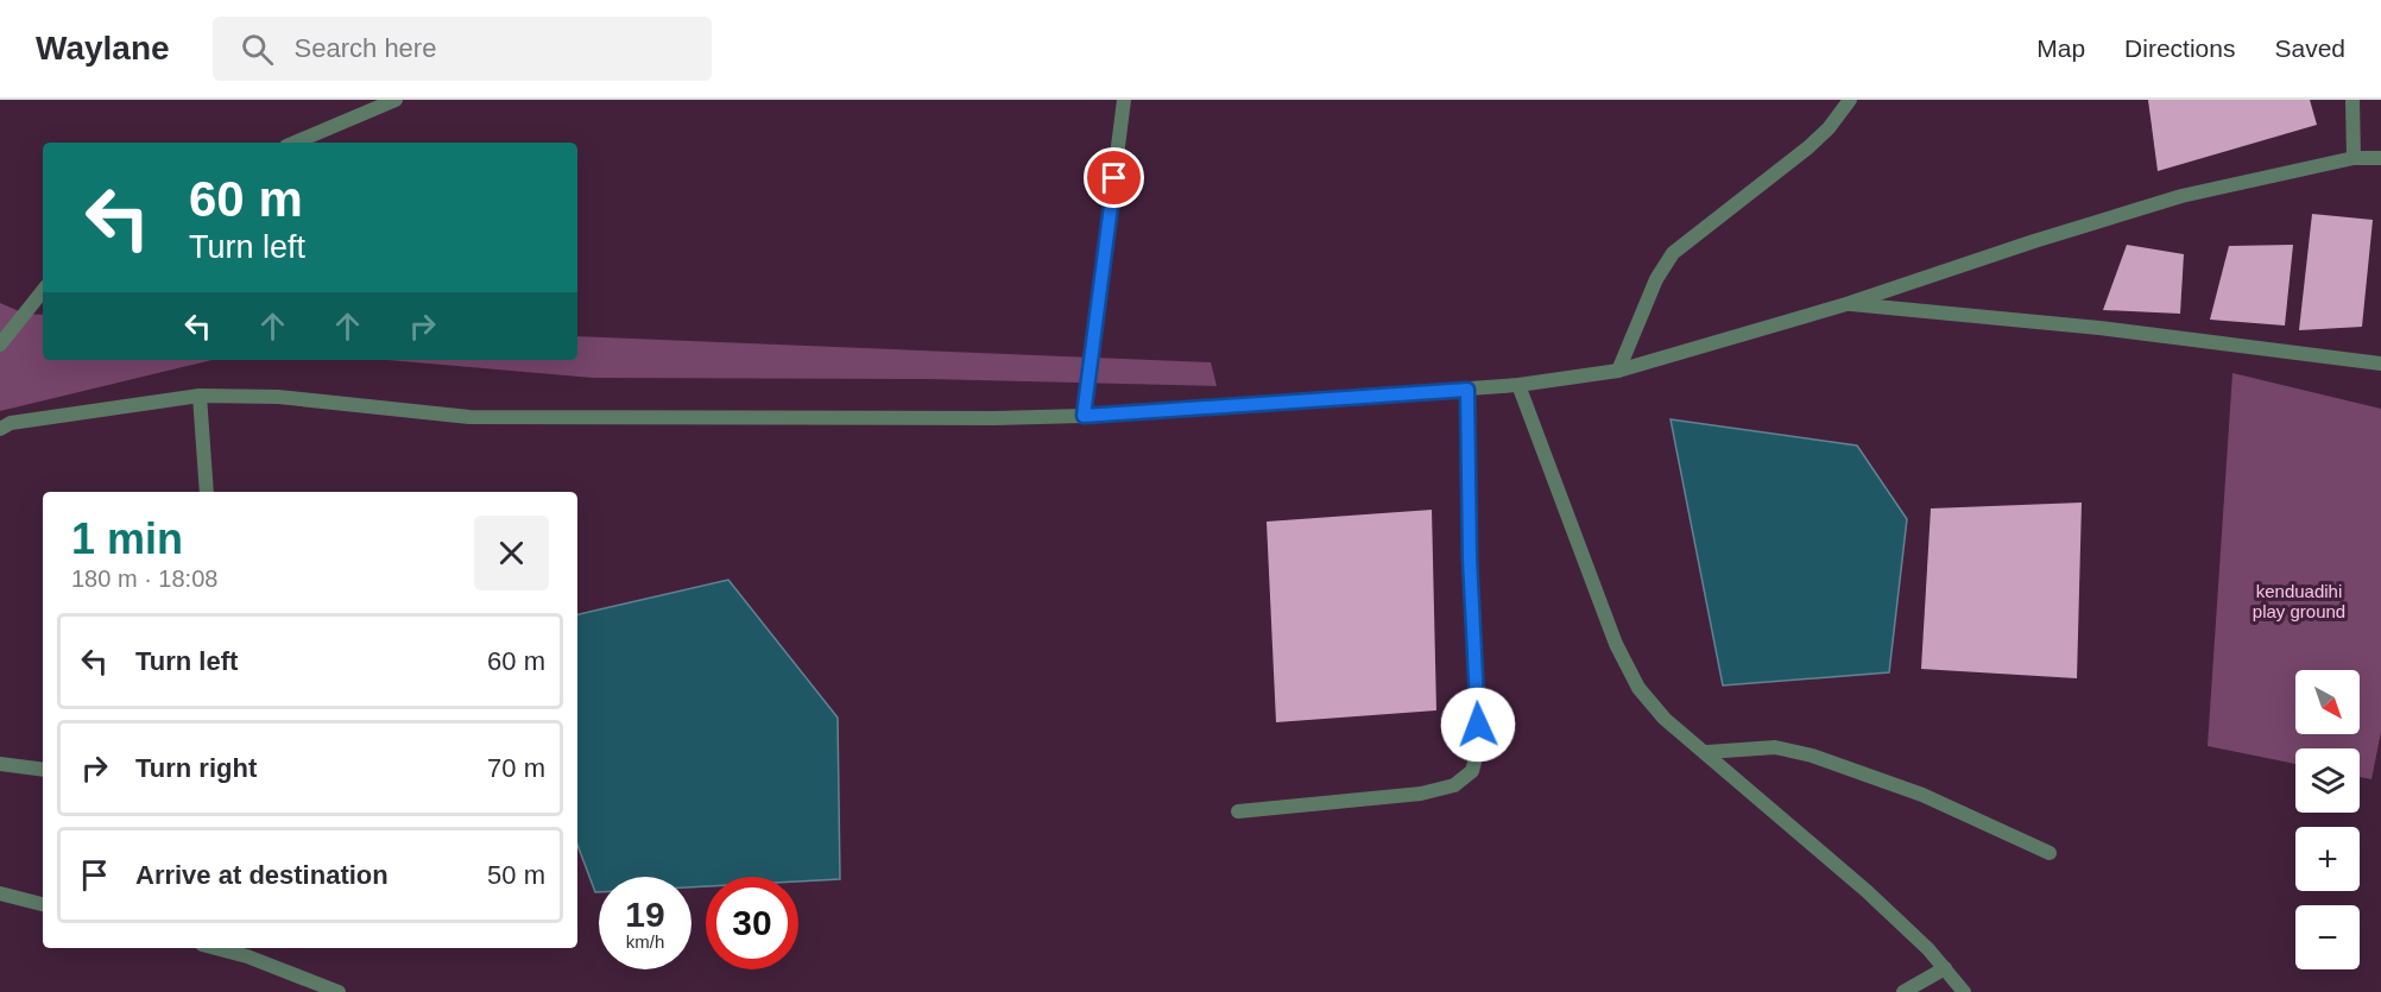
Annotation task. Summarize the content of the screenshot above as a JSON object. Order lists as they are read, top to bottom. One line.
{"parks":["kenduadihi play ground"],"north":"bottom right","page":{"header":"Waylane","search":"Search here","nav":["Map","Directions","Saved"],"turn":["60 m","Turn left"],"heading":["1 min","180 m · 18:08"],"list":[{"name":"Turn left","value":"60 m"},{"name":"Turn right","value":"70 m"},{"name":"Arrive at destination","value":"50 m"}],"map_buttons":["+","−"],"speed":"19 km/h","limit":"30"}}
